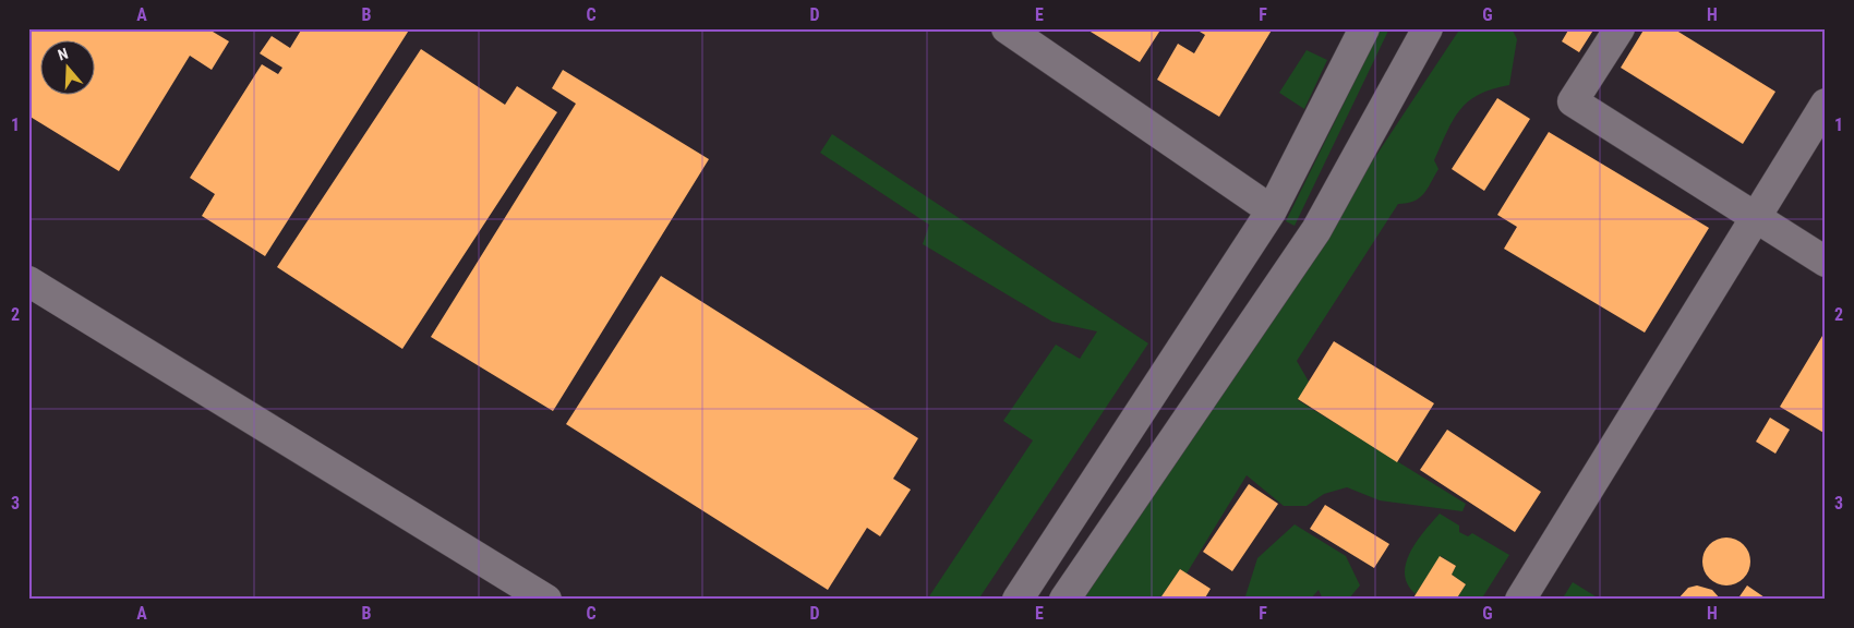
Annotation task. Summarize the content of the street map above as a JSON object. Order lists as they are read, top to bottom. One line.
{"north":"top","grid":{"columns":["A","B","C","D","E","F","G","H"],"rows":["1","2","3"]}}
